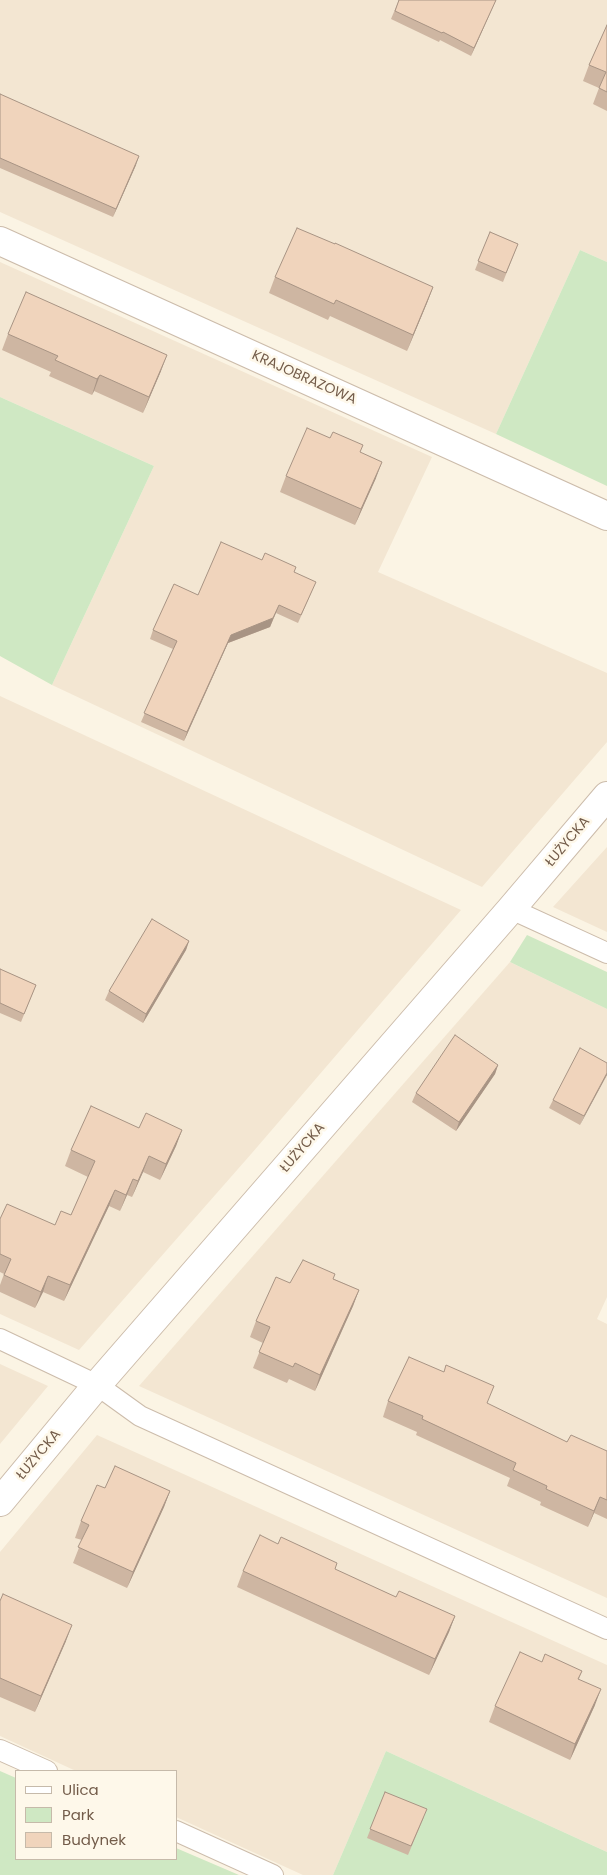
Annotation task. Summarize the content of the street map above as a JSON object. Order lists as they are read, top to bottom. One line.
{"streets":{"street":["KRAJOBRAZOWA","ŁUŻYCKA"]},"legend":["Ulica","Park","Budynek"]}
